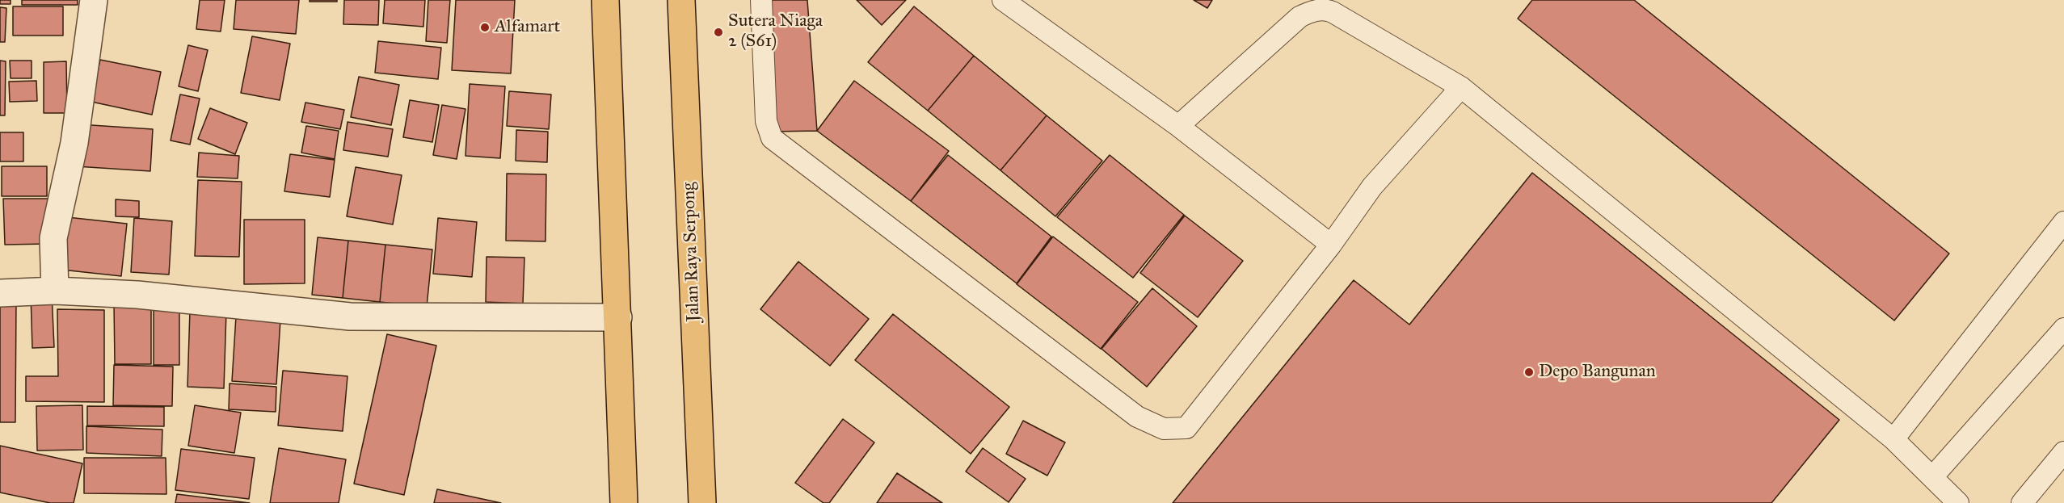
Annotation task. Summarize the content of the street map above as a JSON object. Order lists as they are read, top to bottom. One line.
{"streets":{"main road":["Jalan Raya Serpong"]},"places":["Alfamart","Sutera Niaga 2 (S61)","Depo Bangunan"]}
